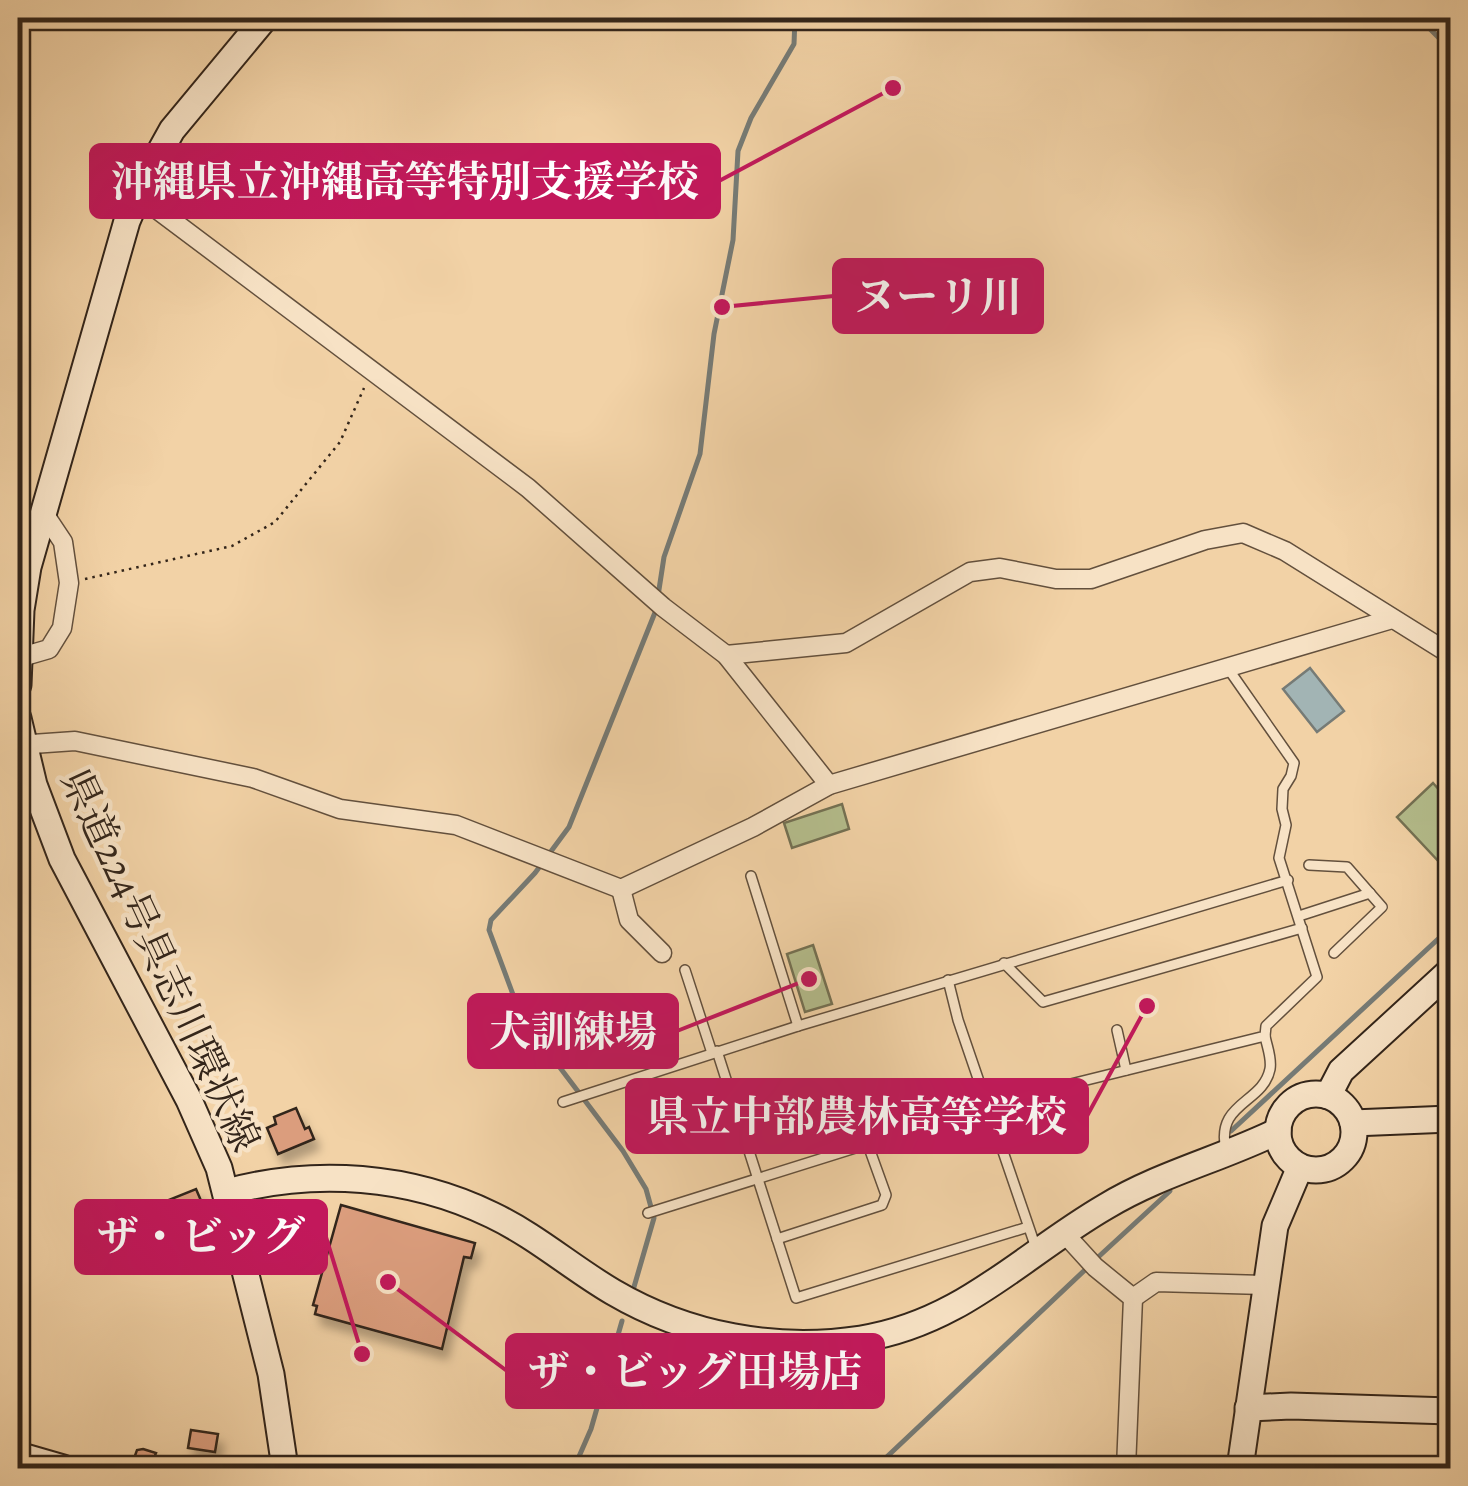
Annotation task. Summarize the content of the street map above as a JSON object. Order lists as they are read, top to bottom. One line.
{"streets":{"street":["県道224号具志川環状線"]},"places":["沖縄県立沖縄高等特別支援学校","ヌーリ川","犬訓練場","県立中部農林高等学校","ザ・ビッグ田場店","ザ・ビッグ"]}
